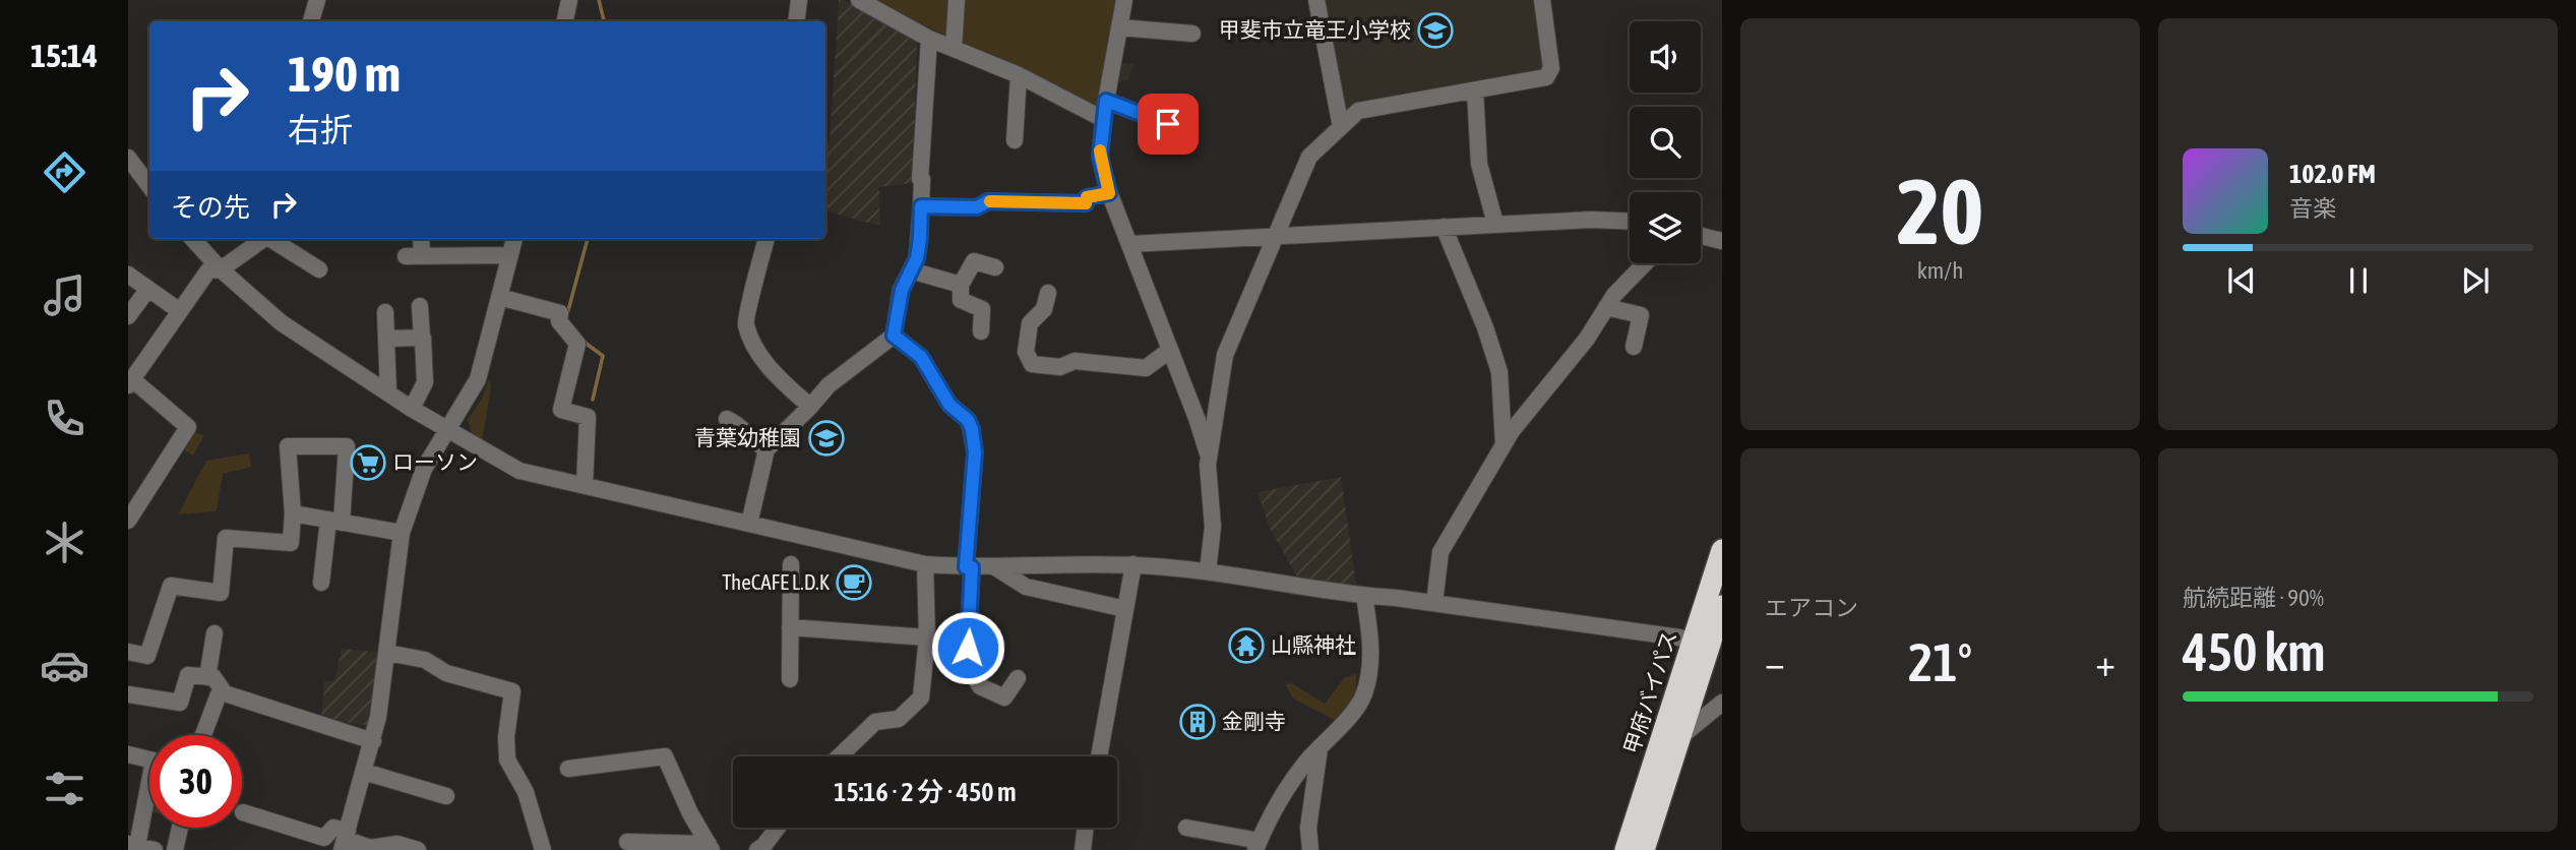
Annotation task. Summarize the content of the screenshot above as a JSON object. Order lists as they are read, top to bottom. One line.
{"streets":{"highway":["甲府バイパス"]},"places":{"school or university":["甲斐市立竜王小学校","青葉幼稚園"],"supermarket":["ローソン"],"cafe":["TheCAFE L.D.K"],"temple":["山縣神社"],"building":["金剛寺"]},"page":{"tabs":"15:14","tile":[["20","km/h"],"エアコン",["航続距離 · 90%","450 km"]],"turn":["190 m","右折"],"song":["102.0 FM","音楽"],"then":"その先","heat":["−","21°","+"],"limit":"30","trip":"15:16 · 2 分 · 450 m"}}
